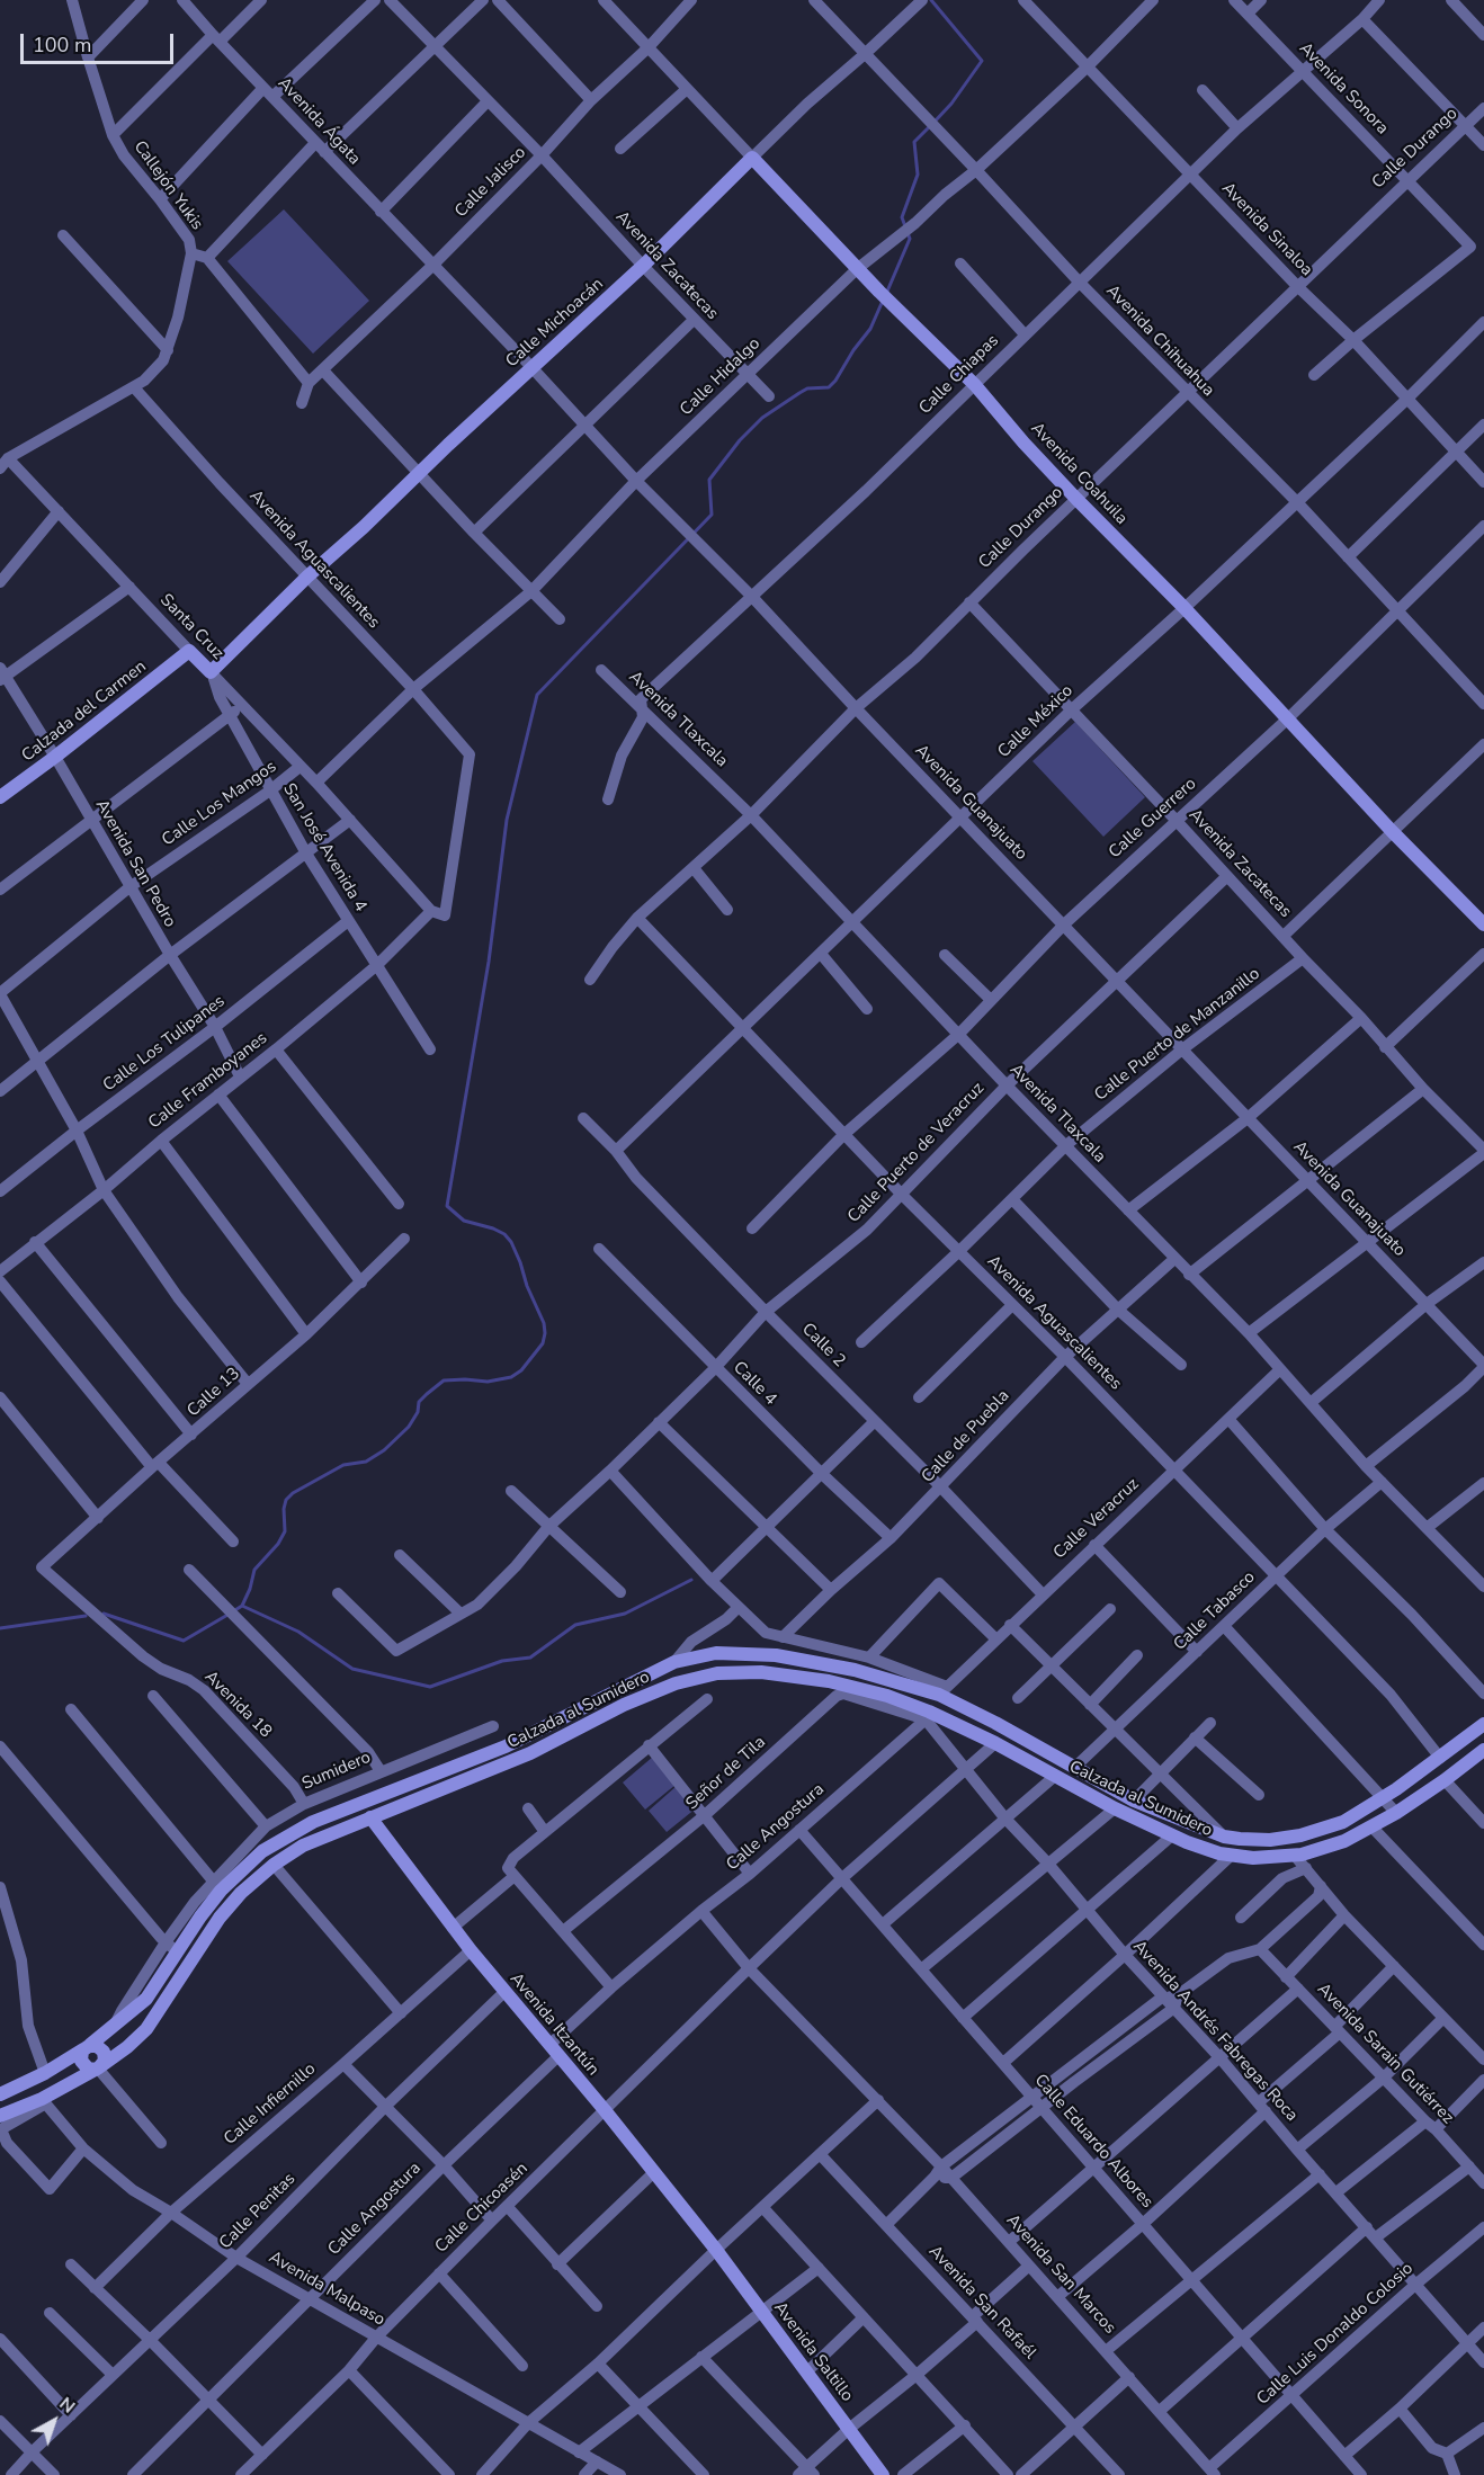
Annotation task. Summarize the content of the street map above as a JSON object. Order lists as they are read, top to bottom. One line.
{"streets":{"main road":["Calle Michoacán","Avenida Coahuila","Santa Cruz","Calzada del Carmen","Calzada al Sumidero","Avenida Itzantún","Avenida Saltillo"],"street":["Avenida Sonora","Avenida Ágata","Calle Durango","Calle Jalisco","Callejón Yukis","Avenida Sinaloa","Avenida Zacatecas","Avenida Chihuahua","Calle Chiapas","Calle Hidalgo","Avenida Aguascalientes","Avenida Tlaxcala","Calle México","Avenida Guanajuato","Calle Los Mangos","Calle Guerrero","San José Avenida 4","Avenida San Pedro","Calle Puerto de Manzanillo","Calle Los Tulipanes","Calle Framboyanes","Calle Puerto de Veracruz","Calle 2","Calle 4","Calle 13","Calle de Puebla","Calle Veracruz","Calle Tabasco","Avenida 18","Sumidero","Señor de Tila","Calle Angostura","Avenida Andrés Fabregas Roca","Avenida Sarain Gutiérrez","Calle Infiernillo","Calle Eduardo Albores","Calle Chicoasén","Calle Penitas","Avenida San Marcos","Avenida Malpaso","Avenida San Rafaél","Calle Luis Donaldo Colosio"]},"crossings":[["Avenida Sonora","Calle Durango"],["Avenida Sonora","Avenida Sinaloa"],["Avenida Sonora","Calle Chiapas"],["Avenida Ágata","Calle Jalisco"],["Avenida Ágata","Avenida Guanajuato"],["Calle Durango","Avenida Sinaloa"],["Calle Durango","Avenida Zacatecas"],["Calle Durango","Avenida Chihuahua"],["Calle Durango","Avenida Coahuila"],["Calle Durango","Avenida Aguascalientes"],["Calle Durango","Avenida Tlaxcala"],["Calle Durango","Avenida Guanajuato"],["Calle Jalisco","Avenida Zacatecas"],["Calle Jalisco","Avenida Coahuila"],["Calle Jalisco","Avenida Guanajuato"],["Callejón Yukis","Avenida Aguascalientes"],["Callejón Yukis","Santa Cruz"],["Avenida Sinaloa","Calle Chiapas"],["Avenida Sinaloa","Calle Hidalgo"],["Avenida Sinaloa","Calle México"],["Avenida Zacatecas","Calle Michoacán"],["Avenida Zacatecas","Calle Hidalgo"],["Avenida Zacatecas","Calle México"],["Avenida Zacatecas","Calle Guerrero"],["Avenida Zacatecas","Calle Puerto de Manzanillo"],["Avenida Zacatecas","Calle Puerto de Veracruz"],["Calle Michoacán","Avenida Chihuahua"],["Calle Michoacán","Avenida Coahuila"],["Calle Michoacán","Avenida Aguascalientes"],["Calle Michoacán","Santa Cruz"],["Calle Michoacán","Avenida Guanajuato"],["Calle Michoacán","San José Avenida 4"],["Avenida Chihuahua","Calle Chiapas"],["Avenida Chihuahua","Calle Hidalgo"],["Avenida Chihuahua","Calle México"],["Avenida Chihuahua","Calle Guerrero"],["Calle Chiapas","Avenida Coahuila"],["Calle Chiapas","Avenida Tlaxcala"],["Calle Chiapas","Avenida Guanajuato"],["Calle Hidalgo","Avenida Coahuila"],["Calle Hidalgo","Avenida Aguascalientes"],["Calle Hidalgo","Santa Cruz"],["Calle Hidalgo","Avenida Guanajuato"],["Avenida Coahuila","Calle México"],["Avenida Coahuila","Calle Guerrero"],["Avenida Aguascalientes","Santa Cruz"],["Avenida Aguascalientes","Calle México"],["Avenida Aguascalientes","Calle Guerrero"],["Avenida Aguascalientes","Calle Puerto de Manzanillo"],["Avenida Aguascalientes","Calle Framboyanes"],["Avenida Aguascalientes","Calle Puerto de Veracruz"],["Avenida Aguascalientes","Calle de Puebla"],["Avenida Aguascalientes","Calle Veracruz"],["Avenida Aguascalientes","Calle Tabasco"],["Avenida Aguascalientes","Calzada al Sumidero"],["Santa Cruz","Calzada del Carmen"],["Santa Cruz","Calle Los Mangos"],["Santa Cruz","San José Avenida 4"],["Santa Cruz","Calle Framboyanes"],["Calzada del Carmen","Avenida San Pedro"],["Avenida Tlaxcala","Calle México"],["Avenida Tlaxcala","Calle Guerrero"],["Avenida Tlaxcala","Calle Puerto de Manzanillo"],["Avenida Tlaxcala","Calle Puerto de Veracruz"],["Avenida Tlaxcala","Calle de Puebla"],["Avenida Tlaxcala","Calle Veracruz"],["Avenida Tlaxcala","Calle Tabasco"],["Calle México","Avenida Guanajuato"],["Calle México","Calle 2"],["Avenida Guanajuato","Calle Guerrero"],["Avenida Guanajuato","Calle Puerto de Manzanillo"],["Avenida Guanajuato","Calle Puerto de Veracruz"],["Calle Los Mangos","San José Avenida 4"],["Calle Los Mangos","Avenida San Pedro"],["San José Avenida 4","Calle Los Tulipanes"],["San José Avenida 4","Calle Framboyanes"],["Avenida San Pedro","Calle Los Tulipanes"],["Avenida San Pedro","Calle Framboyanes"],["Calle Puerto de Veracruz","Calle 2"],["Calle Puerto de Veracruz","Calle 4"],["Calle 2","Calle de Puebla"],["Calle 2","Calle Veracruz"],["Calle 4","Calle de Puebla"],["Calle 13","Avenida 18"],["Calle Veracruz","Calzada al Sumidero"],["Calle Tabasco","Calzada al Sumidero"],["Avenida 18","Sumidero"],["Calzada al Sumidero","Sumidero"],["Calzada al Sumidero","Señor de Tila"],["Calzada al Sumidero","Calle Angostura"],["Calzada al Sumidero","Avenida Itzantún"],["Calzada al Sumidero","Avenida Andrés Fabregas Roca"],["Calzada al Sumidero","Calle Chicoasén"],["Calzada al Sumidero","Avenida Malpaso"],["Señor de Tila","Calle Angostura"],["Señor de Tila","Avenida Andrés Fabregas Roca"],["Calle Angostura","Avenida Itzantún"],["Calle Angostura","Avenida Andrés Fabregas Roca"],["Calle Angostura","Calle Eduardo Albores"],["Calle Angostura","Avenida San Marcos"],["Calle Angostura","Avenida Malpaso"],["Avenida Itzantún","Calle Infiernillo"],["Avenida Itzantún","Calle Chicoasén"],["Avenida Itzantún","Calle Penitas"],["Avenida Itzantún","Avenida Saltillo"],["Avenida Andrés Fabregas Roca","Calle Chicoasén"],["Avenida Andrés Fabregas Roca","Calle Luis Donaldo Colosio"],["Calle Infiernillo","Avenida Malpaso"],["Calle Eduardo Albores","Calle Chicoasén"],["Calle Eduardo Albores","Calle Luis Donaldo Colosio"],["Calle Chicoasén","Avenida San Marcos"],["Calle Chicoasén","Avenida Malpaso"],["Calle Penitas","Avenida Malpaso"],["Avenida San Marcos","Calle Luis Donaldo Colosio"]],"scale_bar":"100 m","north":"top right"}
